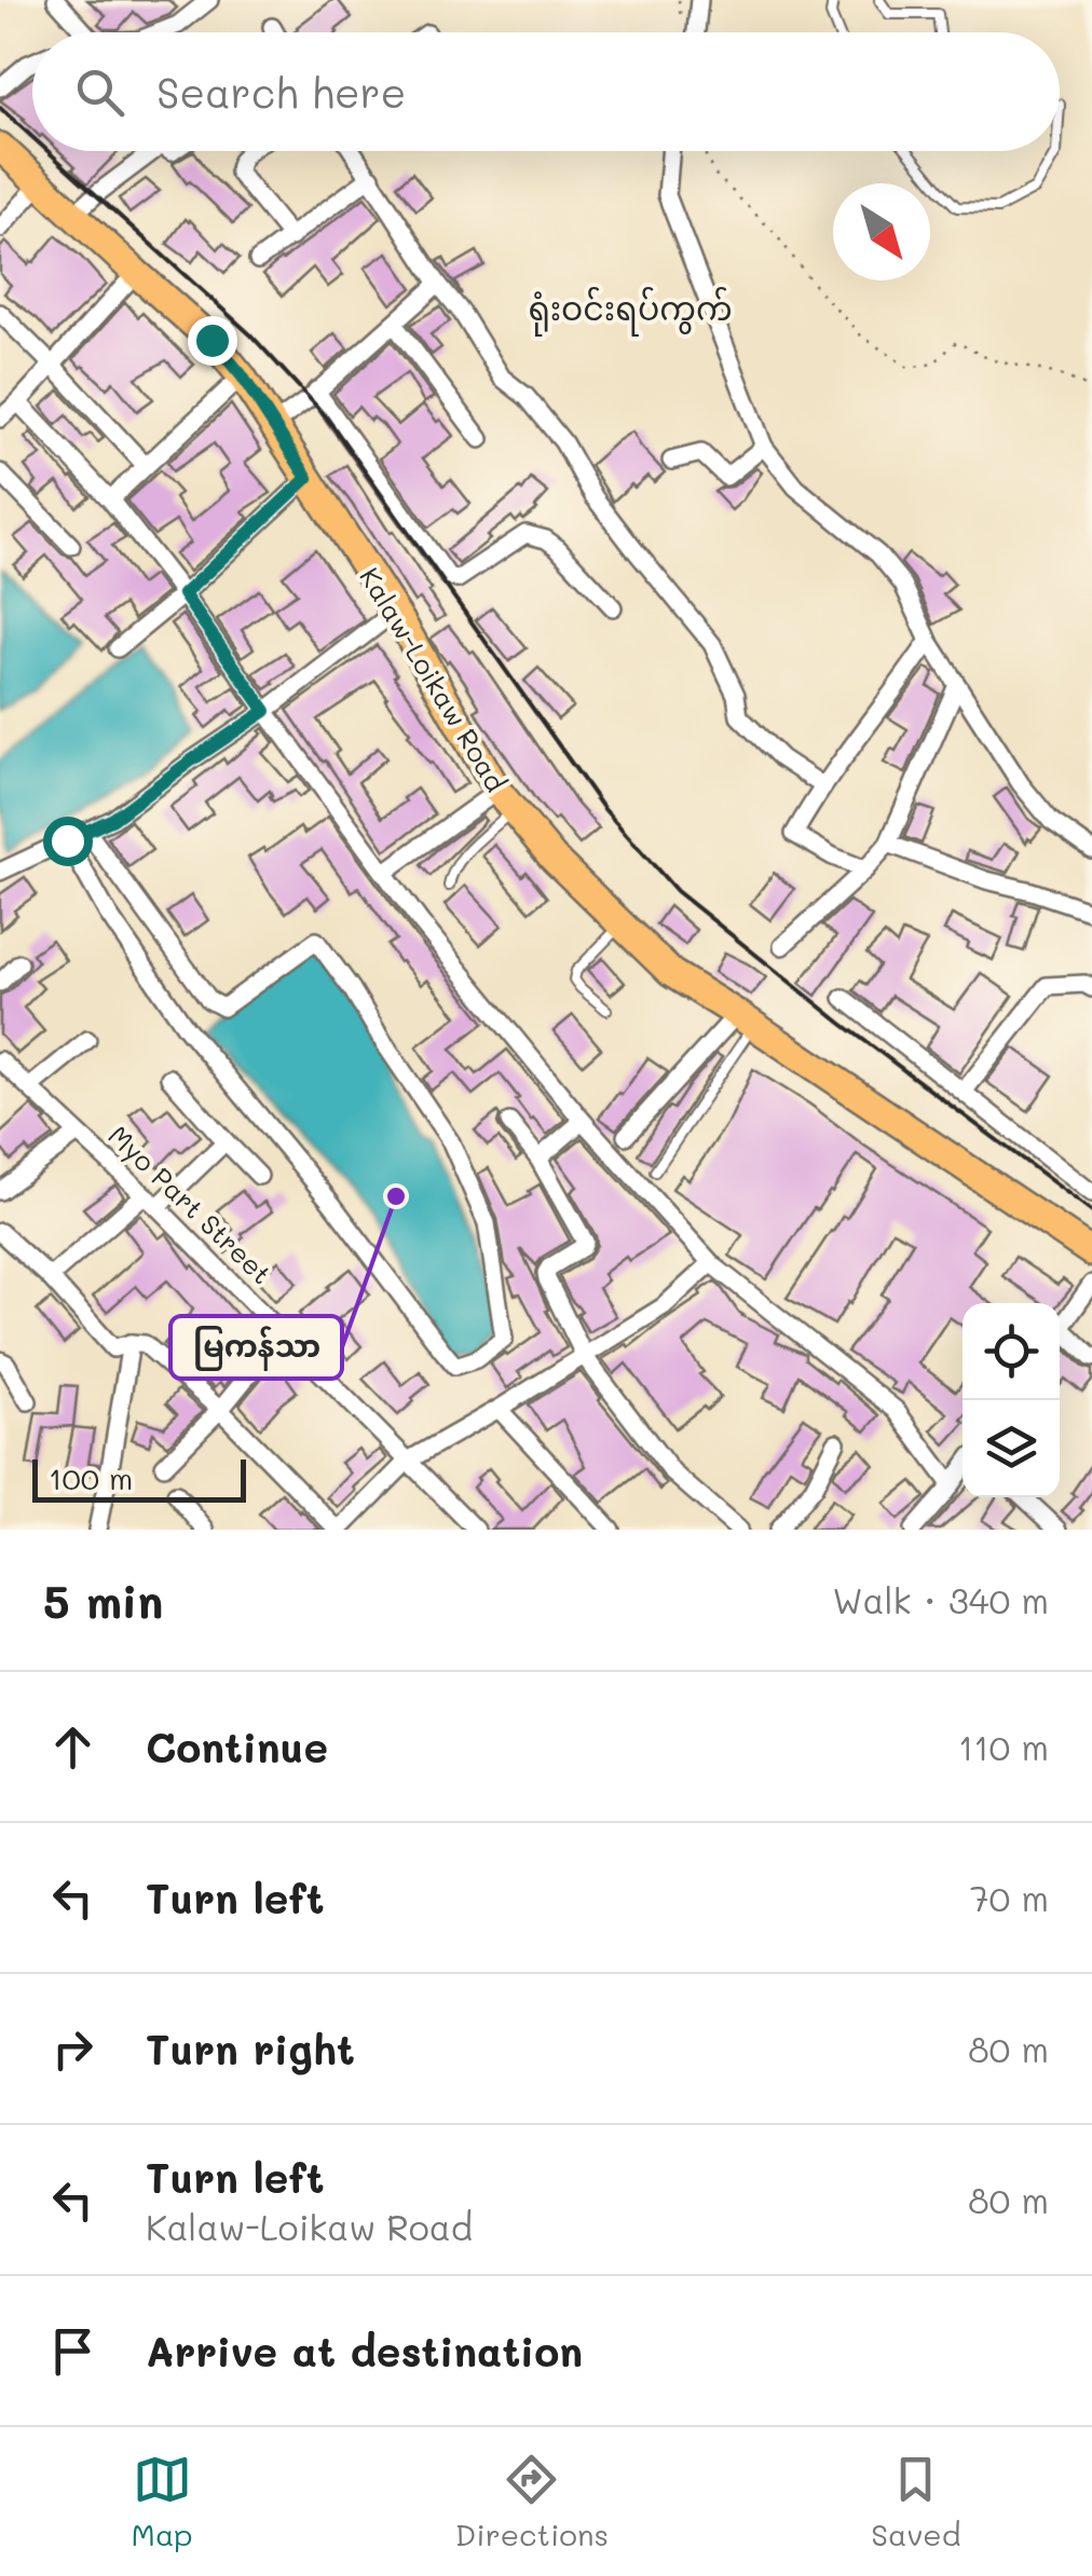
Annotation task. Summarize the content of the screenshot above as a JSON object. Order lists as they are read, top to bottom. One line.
{"streets":{"main road":["Kalaw-Loikaw Road"],"street":["Myo Part Street"]},"districts":["ရုံးဝင်းရပ်ကွက်"],"places":["မြကန်သာ"],"scale_bar":"100 m","north":"bottom right","page":{"search":"Search here","scale":"100 m","heading":["5 min","Walk · 340 m"],"list":[["Continue","110 m"],["Turn left","70 m"],["Turn right","80 m"],["Turn left","Kalaw-Loikaw Road","80 m"],"Arrive at destination"],"nav":["Map","Directions","Saved"]}}
